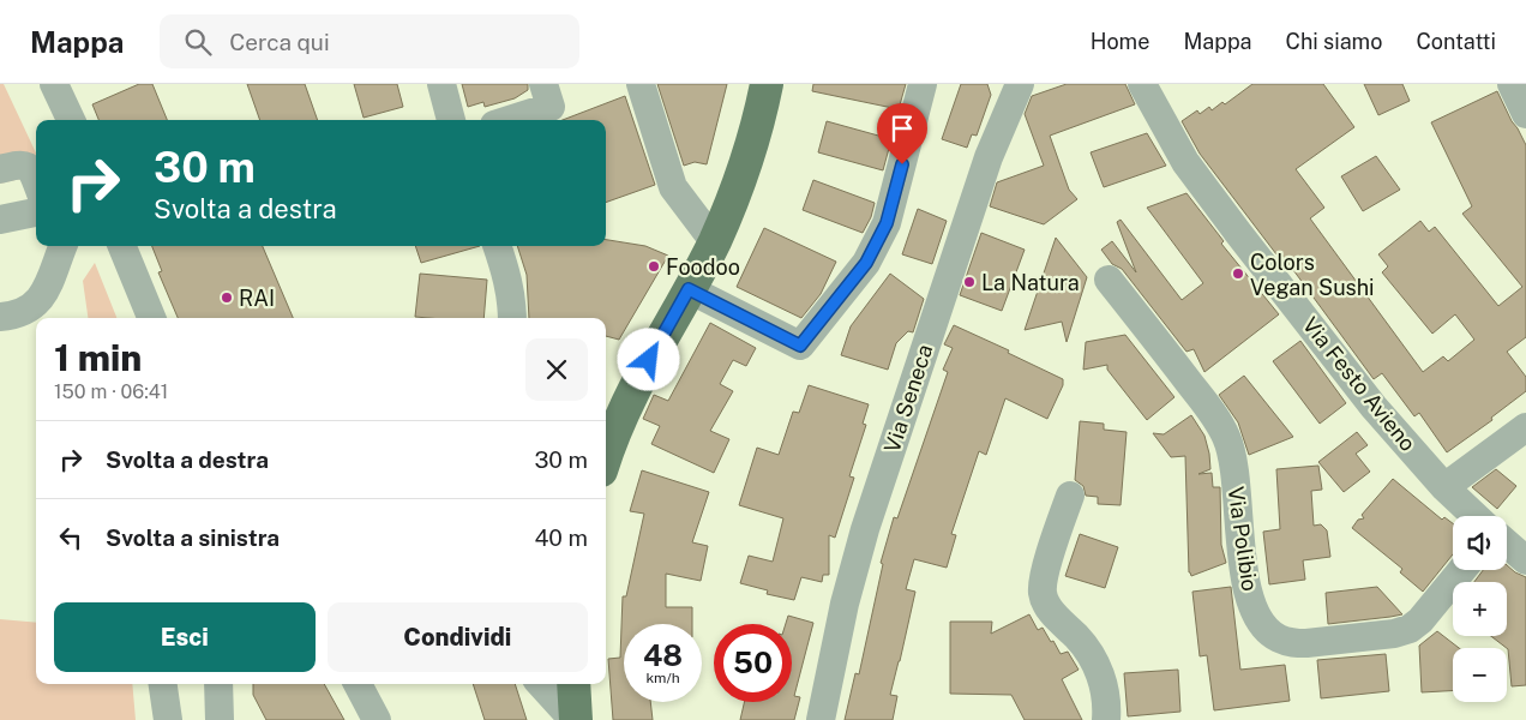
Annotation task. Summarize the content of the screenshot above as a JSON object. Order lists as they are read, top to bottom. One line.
{"streets":{"street":["Via Festo Avieno","Via Seneca","Via Polibio"]},"places":["Foodoo","Colors Vegan Sushi","La Natura","RAI"],"page":{"header":"Mappa","search":"Cerca qui","nav":["Home","Mappa","Chi siamo","Contatti"],"turn":["30 m","Svolta a destra"],"heading":["1 min","150 m · 06:41"],"list":[{"name":"Svolta a destra","value":"30 m"},{"name":"Svolta a sinistra","value":"40 m"}],"map_buttons":["+","−"],"buttons":["Esci","Condividi"],"speed":"48 km/h","limit":"50"}}
